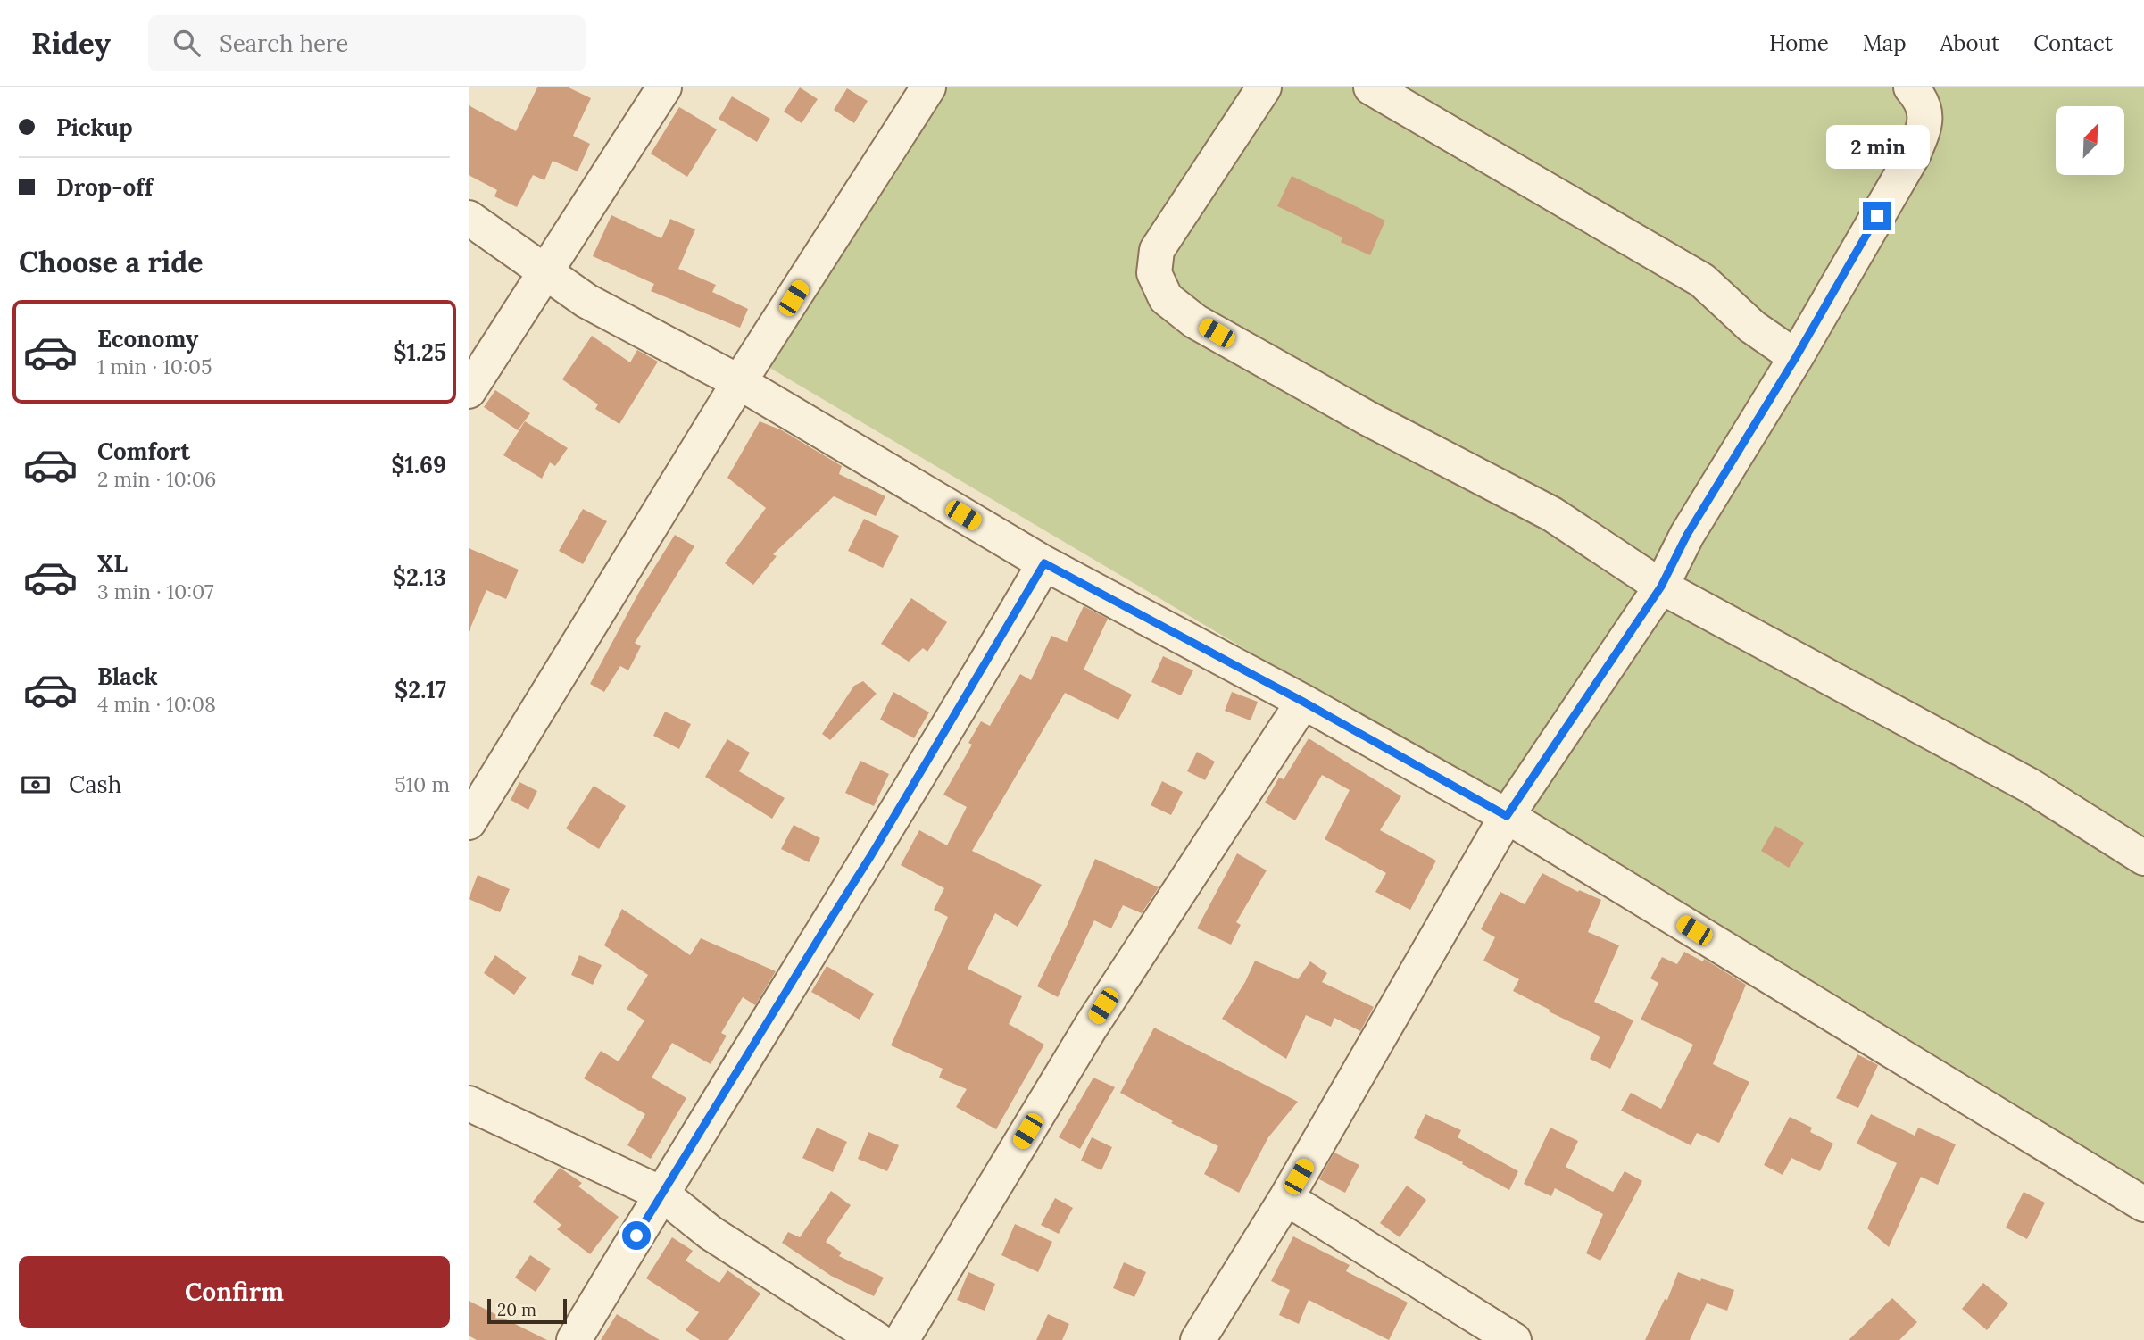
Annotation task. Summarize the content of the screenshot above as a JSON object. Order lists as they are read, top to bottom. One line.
{"scale_bar":"20 m","north":"top right","page":{"header":"Ridey","search":"Search here","nav":["Home","Map","About","Contact"],"banner":["Pickup","Drop-off"],"bubble":"2 min","heading":"Choose a ride","list":[{"name":"Economy","note":"1 min · 10:05","value":"$1.25"},{"name":"Comfort","note":"2 min · 10:06","value":"$1.69"},{"name":"XL","note":"3 min · 10:07","value":"$2.13"},{"name":"Black","note":"4 min · 10:08","value":"$2.17"}],"pay":["Cash","510 m"],"buttons":"Confirm","scale":"20 m"}}
